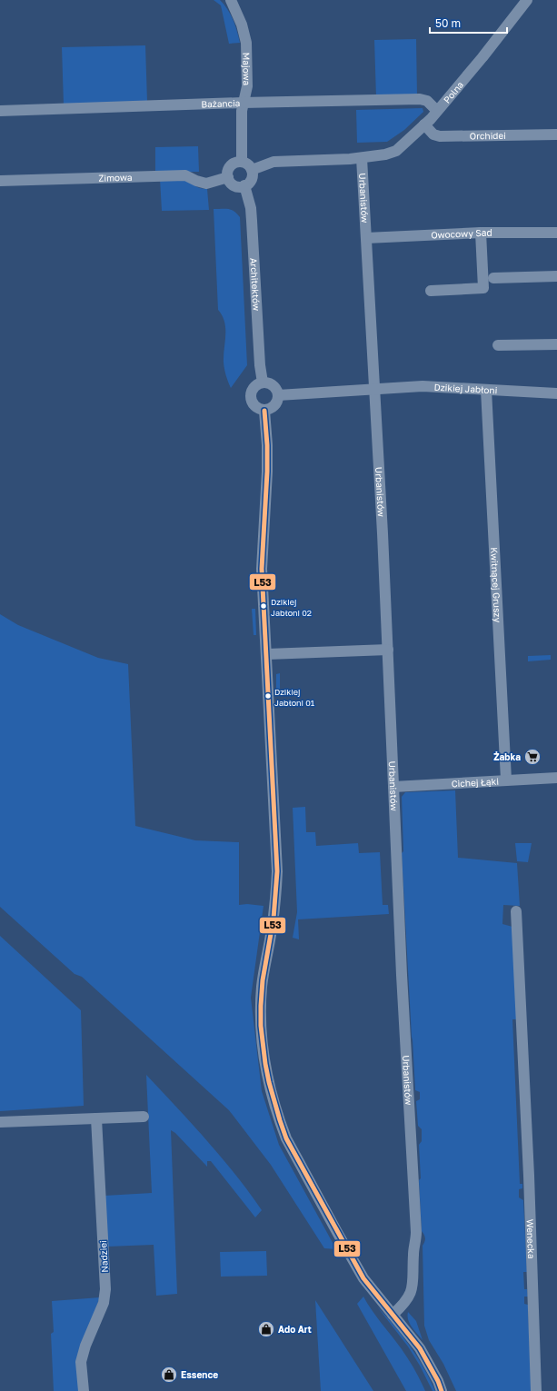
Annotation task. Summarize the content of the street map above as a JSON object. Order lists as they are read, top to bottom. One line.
{"streets":{"street":["Majowa","Polna","Bażancia","Orchidei","Zimowa","Urbanistów","Owocowy Sad","Architektów","Dzikiej Jabłoni","Kwitnącej Gruszy","Cichej Łąki","Wenecka","Nadziei"]},"crossings":[["Majowa","Bażancia"],["Majowa","Zimowa"],["Majowa","Architektów"],["Polna","Bażancia"],["Polna","Orchidei"],["Polna","Urbanistów"],["Zimowa","Architektów"],["Urbanistów","Owocowy Sad"],["Urbanistów","Dzikiej Jabłoni"],["Urbanistów","Cichej Łąki"],["Architektów","Dzikiej Jabłoni"],["Dzikiej Jabłoni","Kwitnącej Gruszy"],["Kwitnącej Gruszy","Cichej Łąki"]],"places":{"other":["Dzikiej Jabłoni 02","Dzikiej Jabłoni 01"],"supermarket":["Żabka"],"shop":["Ado Art","Essence"]},"lines":["transit line L53"],"scale_bar":"50 m"}
